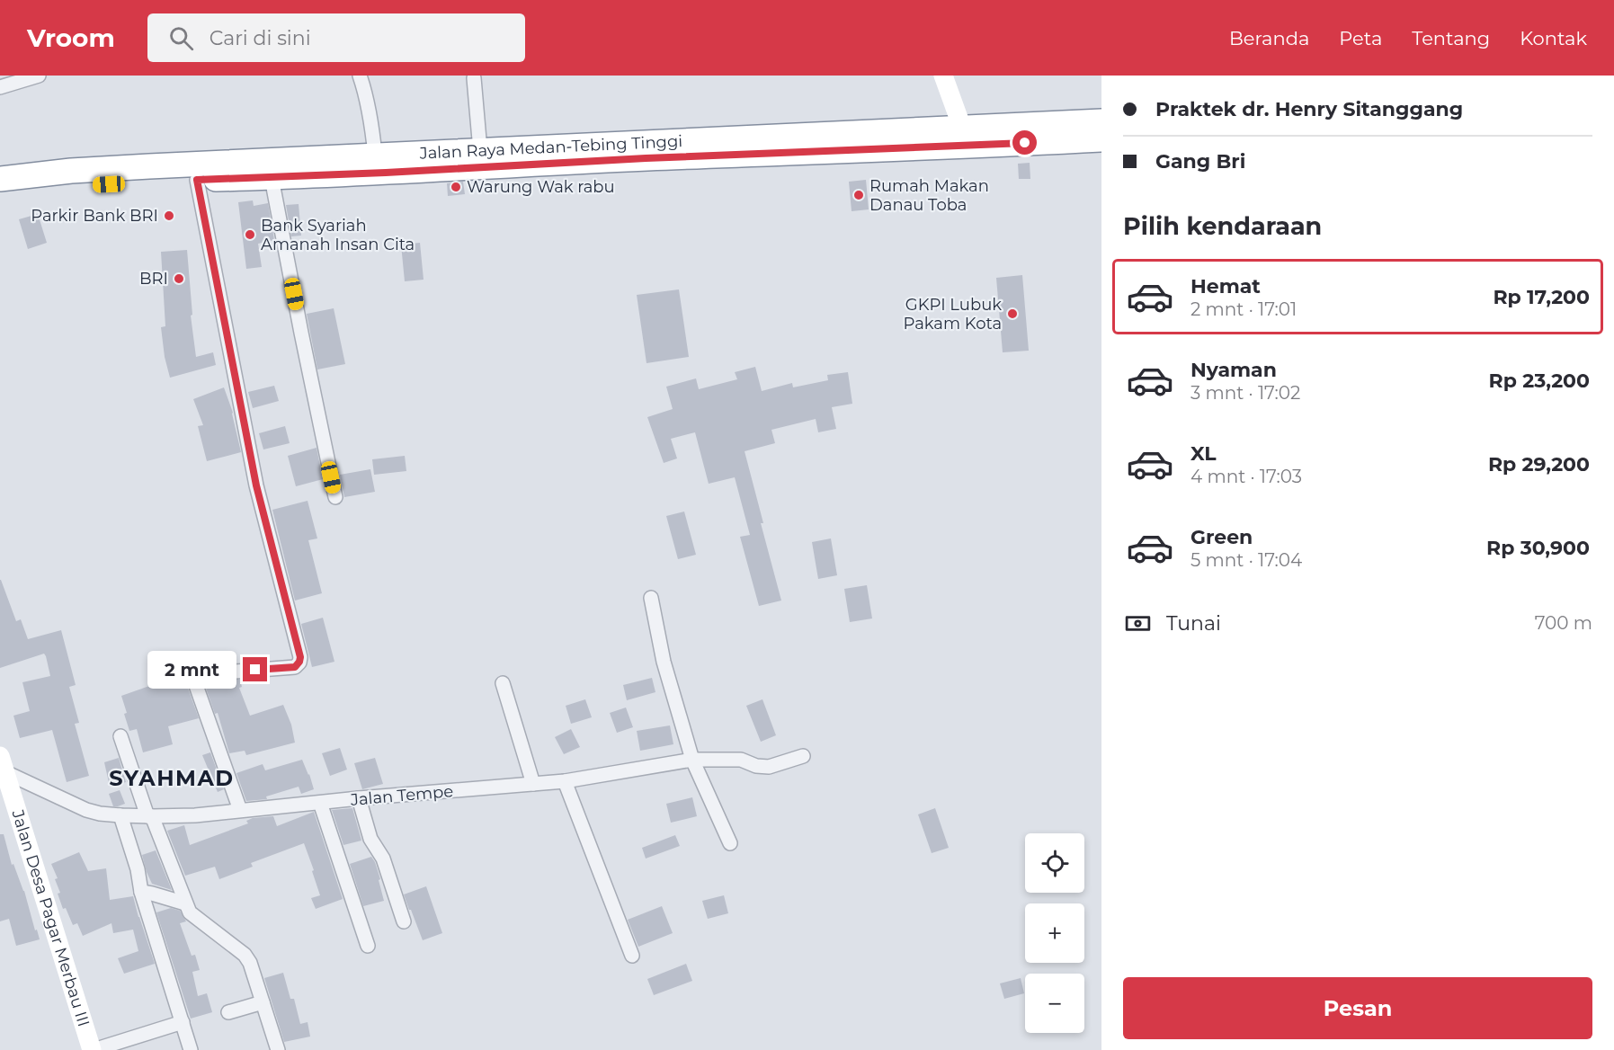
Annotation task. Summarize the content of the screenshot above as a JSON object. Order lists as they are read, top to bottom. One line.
{"streets":{"highway":["Jalan Raya Medan-Tebing Tinggi"],"street":["Jalan Tempe","Jalan Desa Pagar Merbau III"]},"crossings":[["Jalan Tempe","Jalan Desa Pagar Merbau III"]],"districts":["SYAHMAD"],"places":["Warung Wak rabu","Rumah Makan Danau Toba","Parkir Bank BRI","Bank Syariah Amanah Insan Cita","BRI","GKPI Lubuk Pakam Kota"],"page":{"header":"Vroom","search":"Cari di sini","nav":["Beranda","Peta","Tentang","Kontak"],"banner":["Praktek dr. Henry Sitanggang","Gang Bri"],"heading":"Pilih kendaraan","list":[{"name":"Hemat","note":"2 mnt · 17:01","value":"Rp 17,200"},{"name":"Nyaman","note":"3 mnt · 17:02","value":"Rp 23,200"},{"name":"XL","note":"4 mnt · 17:03","value":"Rp 29,200"},{"name":"Green","note":"5 mnt · 17:04","value":"Rp 30,900"}],"pay":["Tunai","700 m"],"bubble":"2 mnt","map_buttons":["+","−"],"buttons":"Pesan"}}
